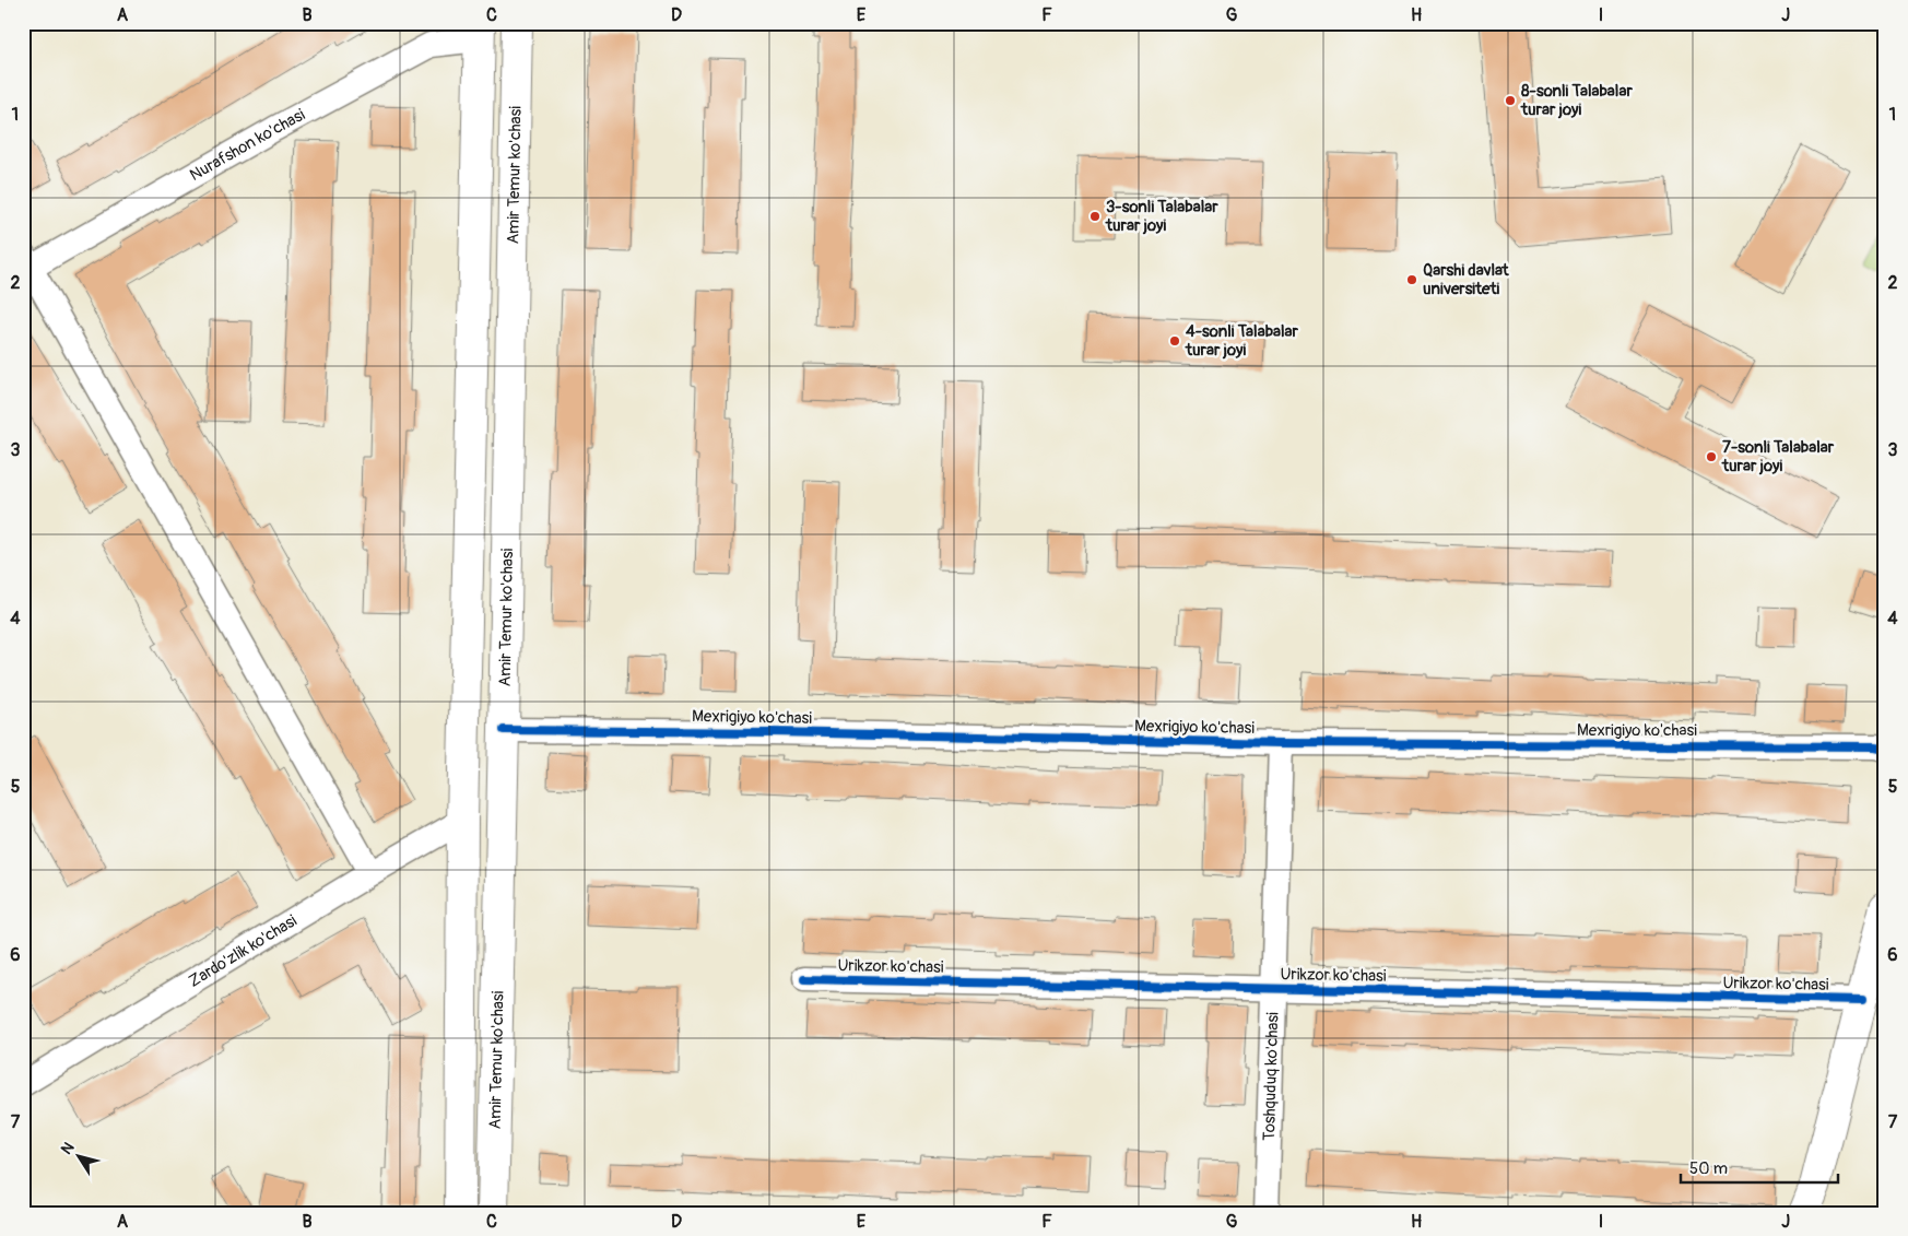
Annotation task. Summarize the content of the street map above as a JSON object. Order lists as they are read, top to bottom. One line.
{"streets":{"main road":["Amir Temur ko'chasi"],"street":["Nurafshon ko'chasi","Mexrigiyo ko'chasi","Zardo'zlik ko'chasi","Urikzor ko'chasi","Toshquduq ko'chasi"]},"crossings":[["Amir Temur ko'chasi","Mexrigiyo ko'chasi"],["Mexrigiyo ko'chasi","Toshquduq ko'chasi"],["Urikzor ko'chasi","Toshquduq ko'chasi"]],"places":["8-sonli Talabalar turar joyi","3-sonli Talabalar turar joyi","Qarshi davlat universiteti","4-sonli Talabalar turar joyi","7-sonli Talabalar turar joyi"],"scale_bar":"50 m","north":"top left","grid":{"columns":["A","B","C","D","E","F","G","H","I","J"],"rows":["1","2","3","4","5","6","7"]}}
